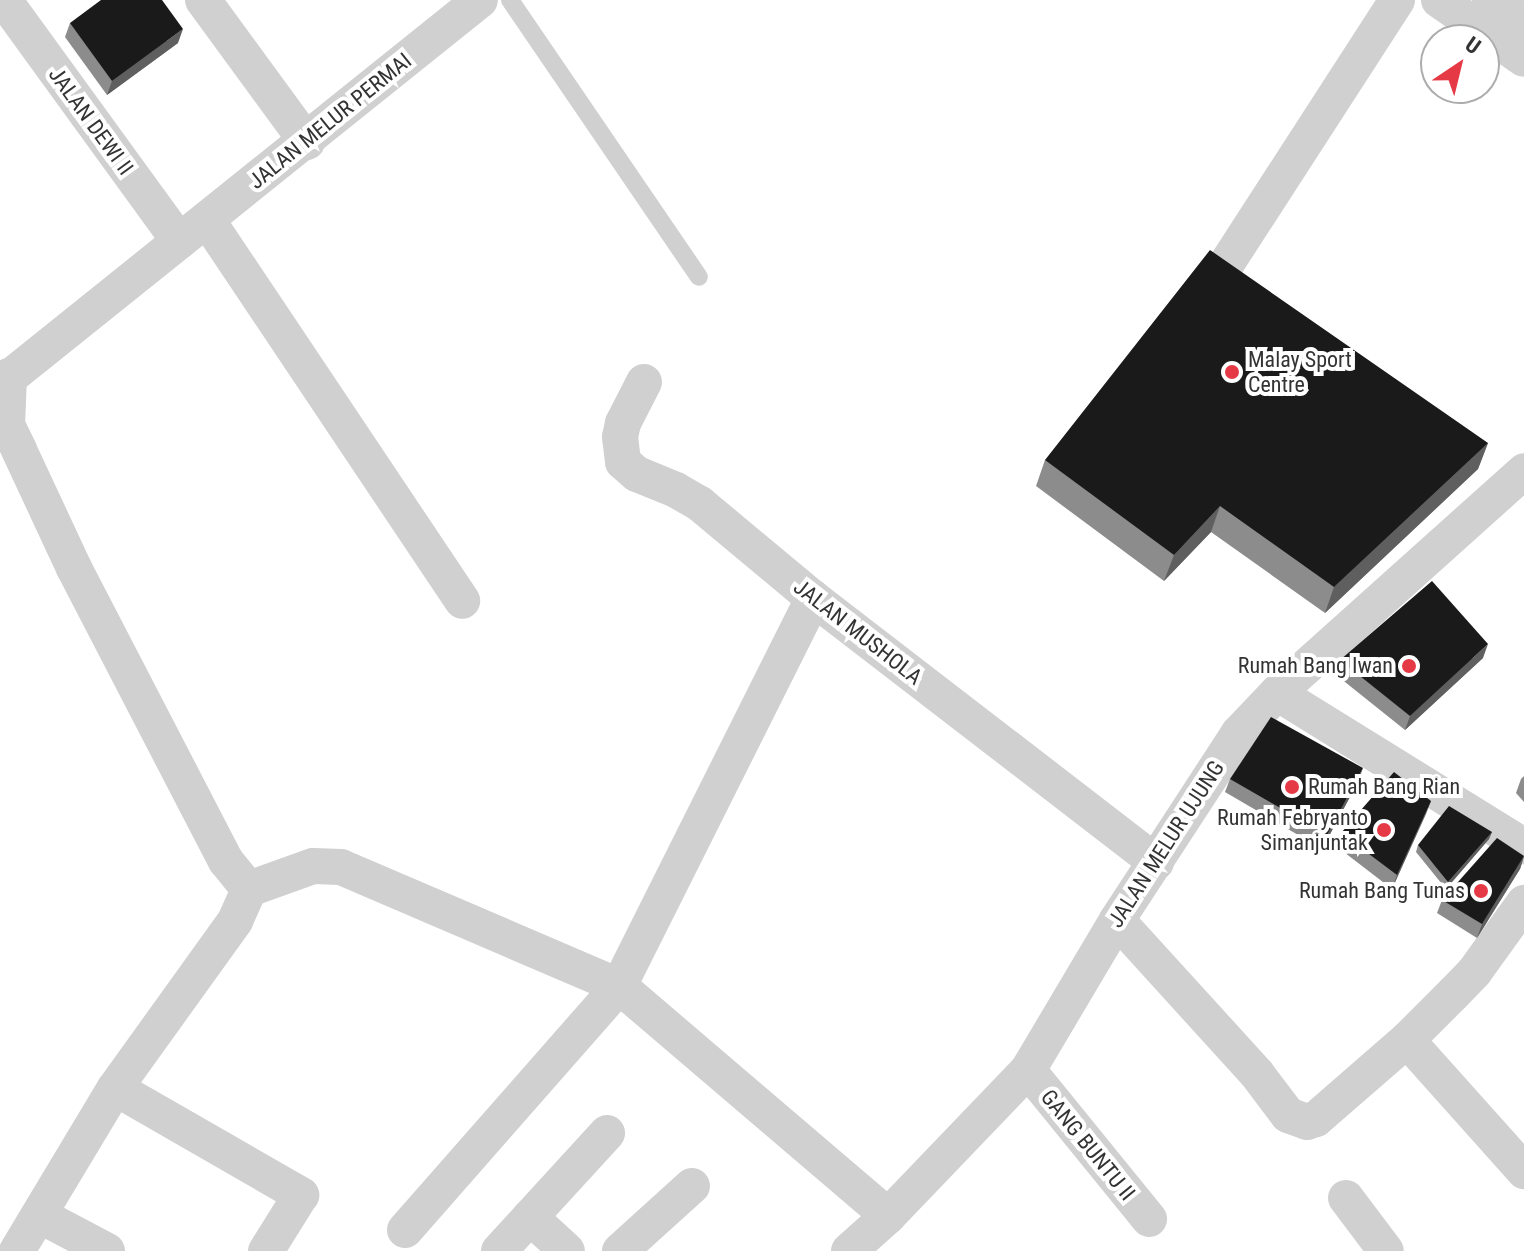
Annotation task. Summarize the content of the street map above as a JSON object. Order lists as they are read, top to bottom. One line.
{"streets":{"street":["JALAN DEWI II","JALAN MELUR PERMAI","JALAN MUSHOLA","JALAN MELUR UJUNG","GANG BUNTU II"]},"crossings":[["JALAN DEWI II","JALAN MELUR PERMAI"],["JALAN MUSHOLA","JALAN MELUR UJUNG"],["JALAN MELUR UJUNG","GANG BUNTU II"]],"places":["Malay Sport Centre","Rumah Bang Iwan","Rumah Bang Rian","Rumah Febryanto Simanjuntak","Rumah Bang Tunas"],"north":"top right"}
